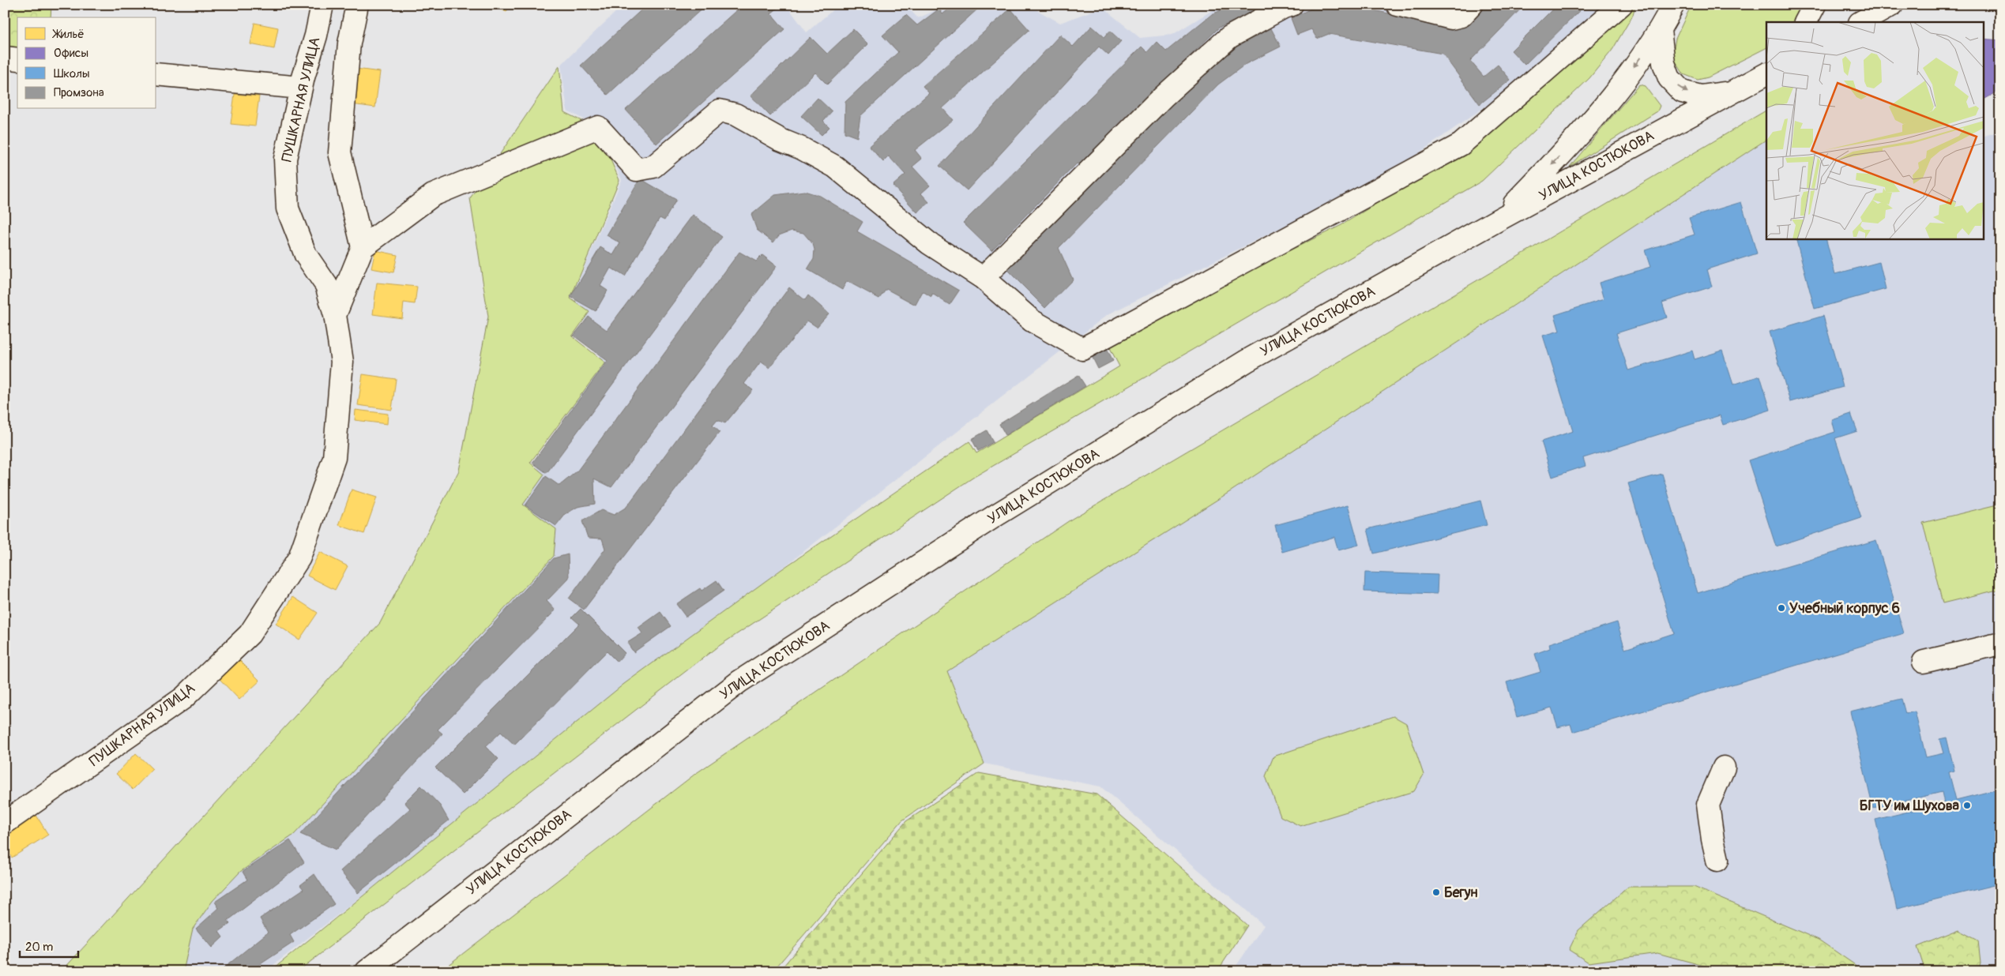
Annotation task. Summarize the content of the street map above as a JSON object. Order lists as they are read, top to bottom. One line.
{"streets":{"main road":["ПУШКАРНАЯ УЛИЦА","УЛИЦА КОСТЮКОВА"]},"places":["Учебный корпус 6","БГТУ им Шухова","Бегун"],"legend":["Жильё","Офисы","Школы","Промзона"],"scale_bar":"20 m"}
